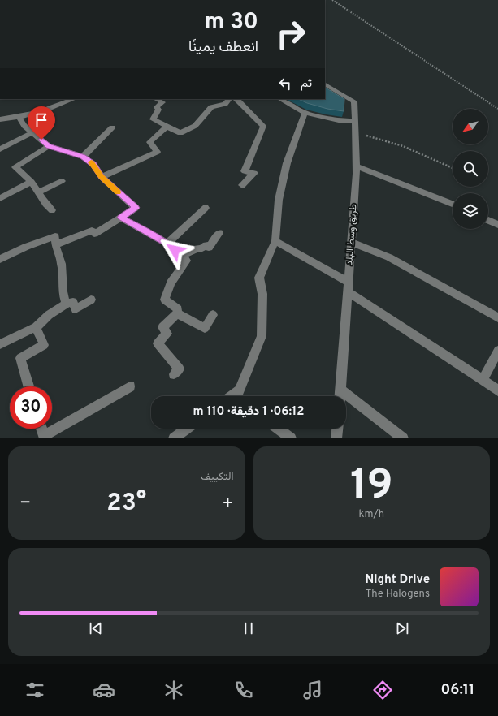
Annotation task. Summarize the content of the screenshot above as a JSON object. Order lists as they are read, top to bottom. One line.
{"streets":{"street":["طريق وسط البلد"]},"north":"bottom left","page":{"turn":["30 m","انعطف يمينًا"],"then":"ثم","limit":"30","trip":"06:12 · 1 دقيقة · 110 m","tile":[["19","km/h"],"التكييف"],"heat":["−","23°","+"],"song":["Night Drive","The Halogens"],"tabs":"06:11"}}
